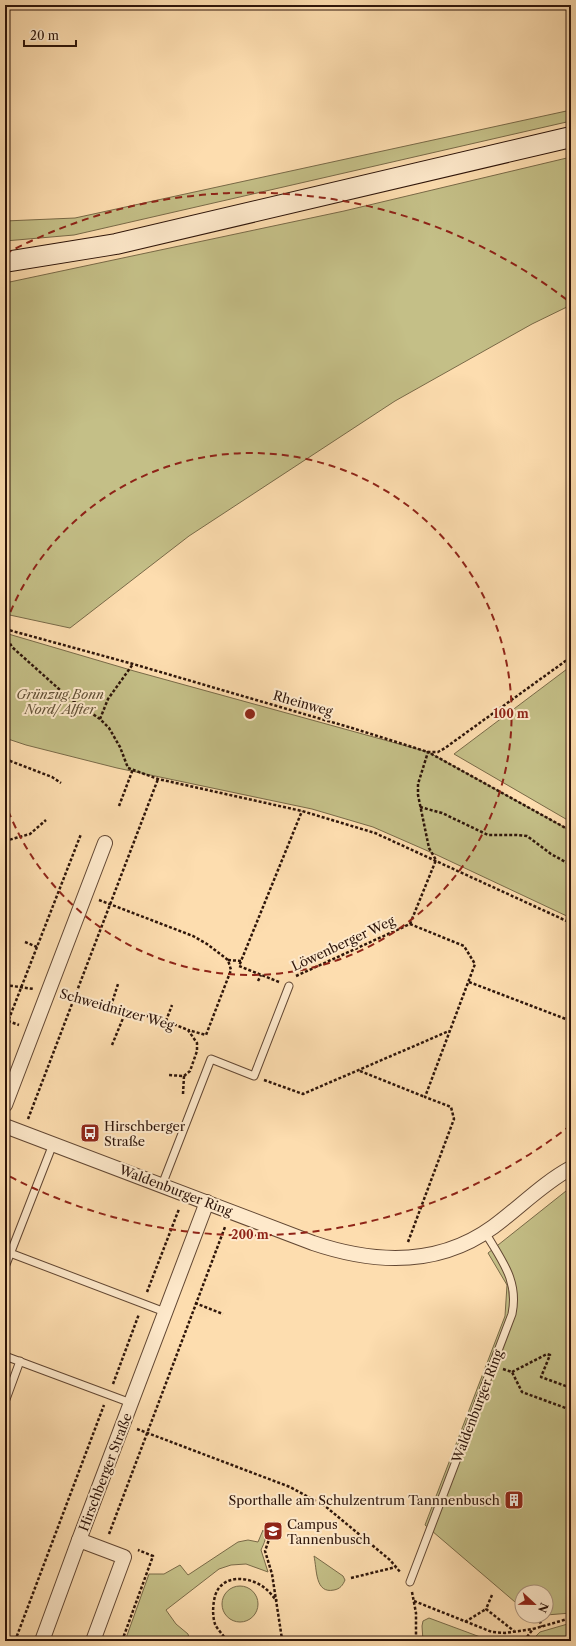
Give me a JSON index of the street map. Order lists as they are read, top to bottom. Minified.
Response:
{"streets":{"street":["Schweidnitzer Weg","Waldenburger Ring","Hirschberger Straße"],"lane":["Löwenberger Weg"],"path":["Rheinweg"]},"crossings":[["Waldenburger Ring","Hirschberger Straße"]],"parks":["Grünzug Bonn Nord/ Alfter"],"places":{"bus stop":["Hirschberger Straße"],"building":["Sporthalle am Schulzentrum Tannnenbusch"],"school or university":["Campus Tannenbusch"]},"scale_bar":"20 m","north":"right","rings":["100 m","200 m"]}
